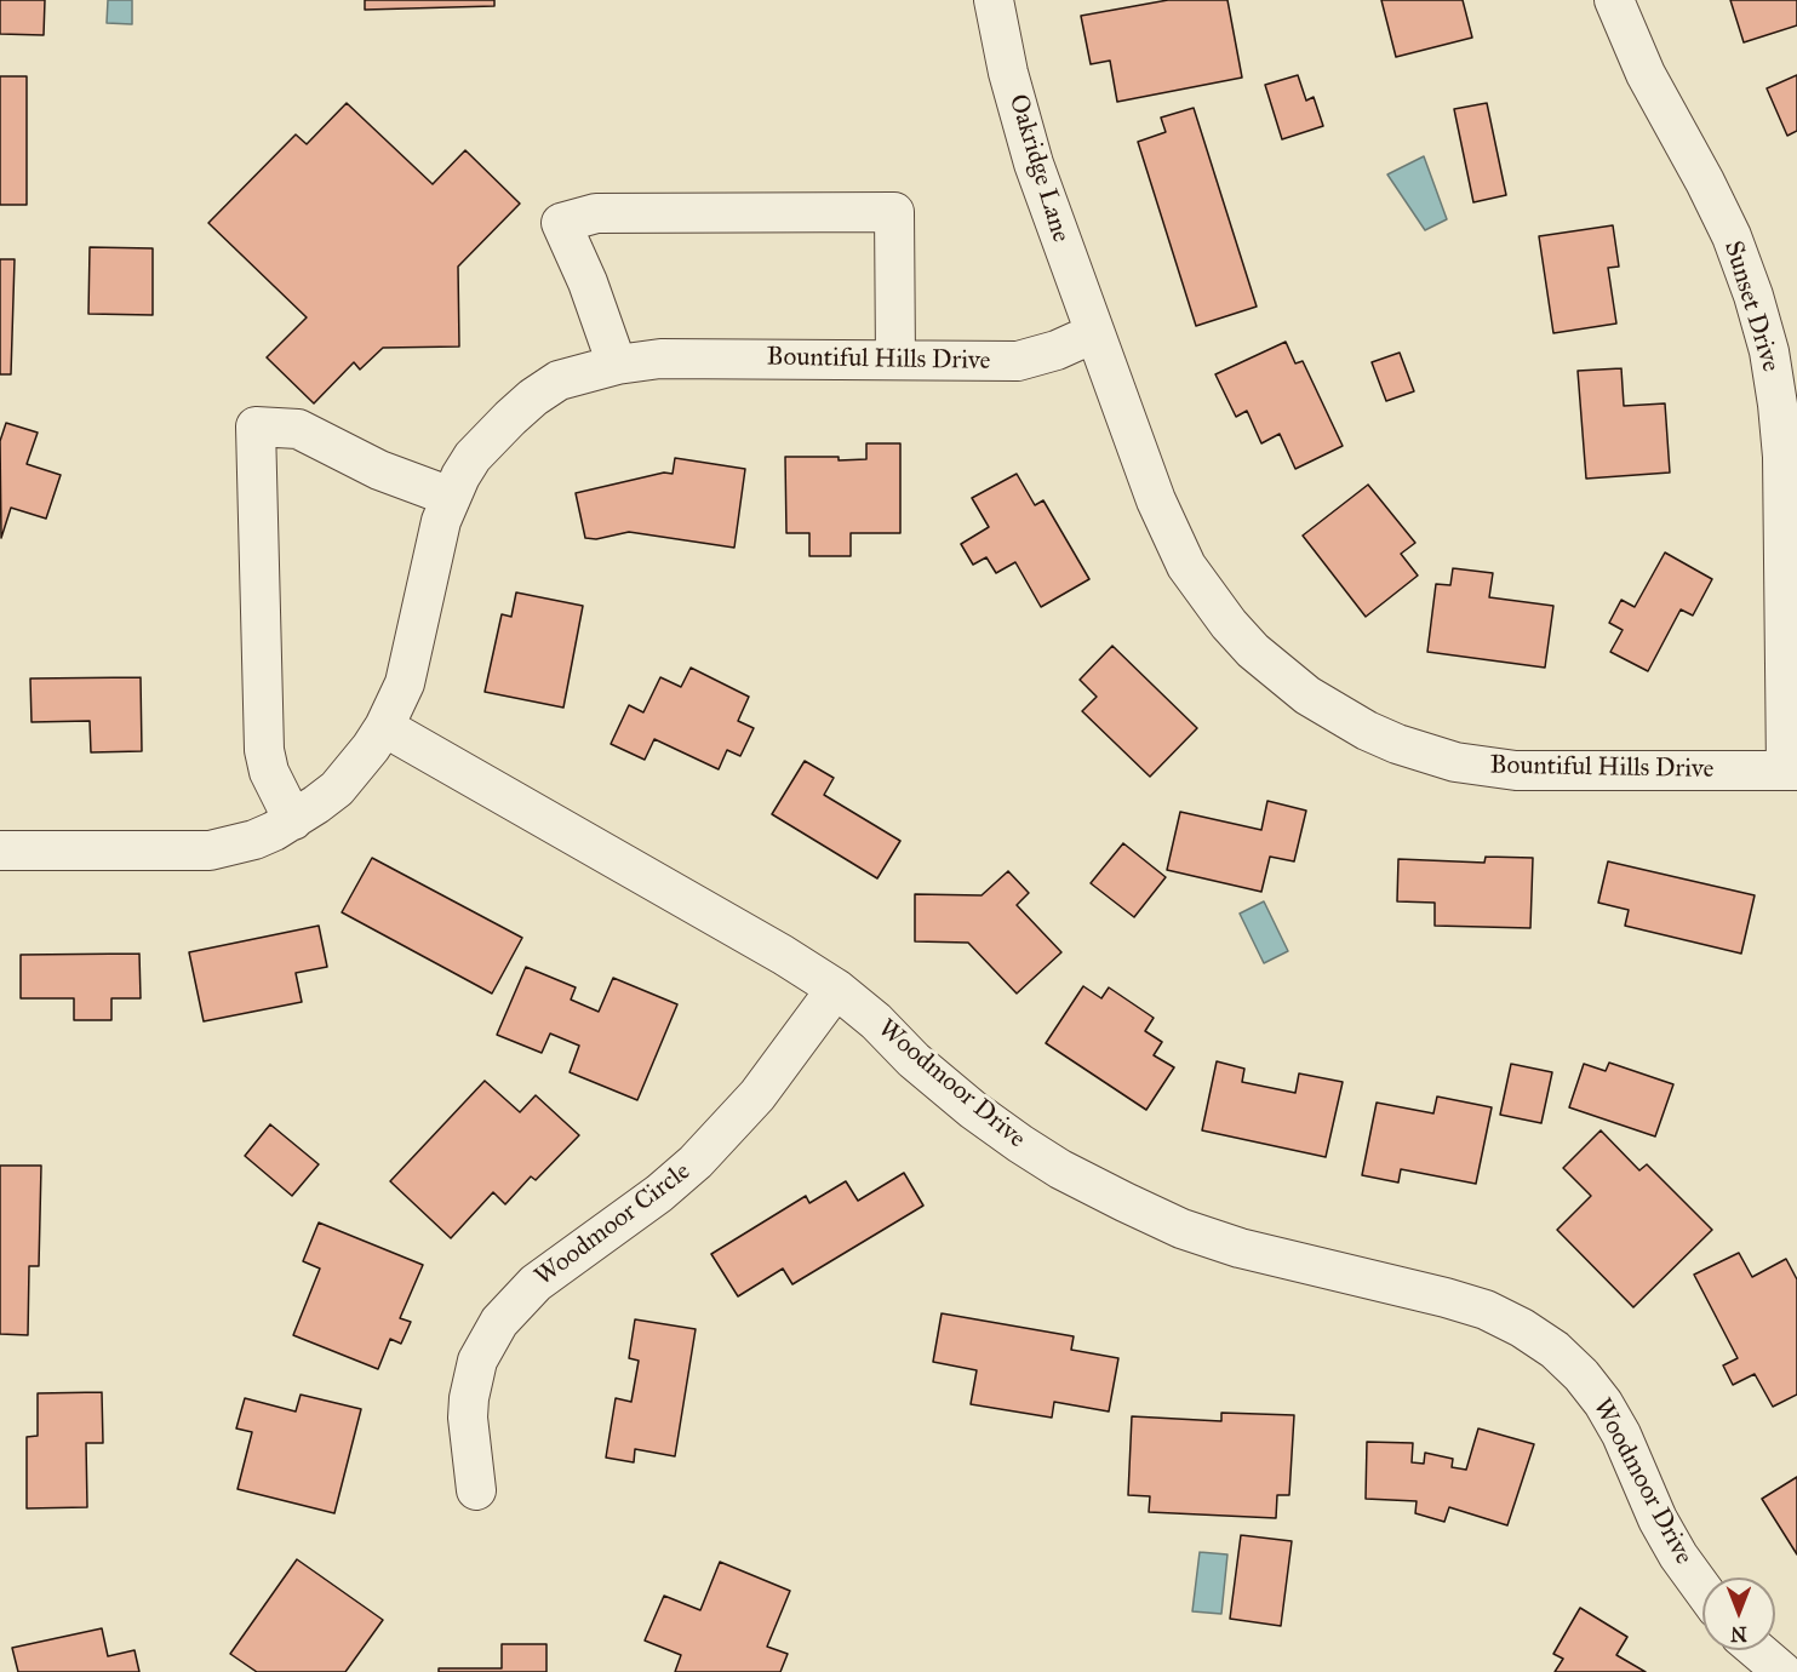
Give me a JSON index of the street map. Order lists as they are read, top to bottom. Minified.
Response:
{"streets":{"street":["Oakridge Lane","Sunset Drive","Bountiful Hills Drive","Woodmoor Drive","Woodmoor Circle"]},"crossings":[["Oakridge Lane","Bountiful Hills Drive"],["Sunset Drive","Bountiful Hills Drive"],["Bountiful Hills Drive","Woodmoor Drive"],["Woodmoor Drive","Woodmoor Circle"]],"north":"bottom"}
